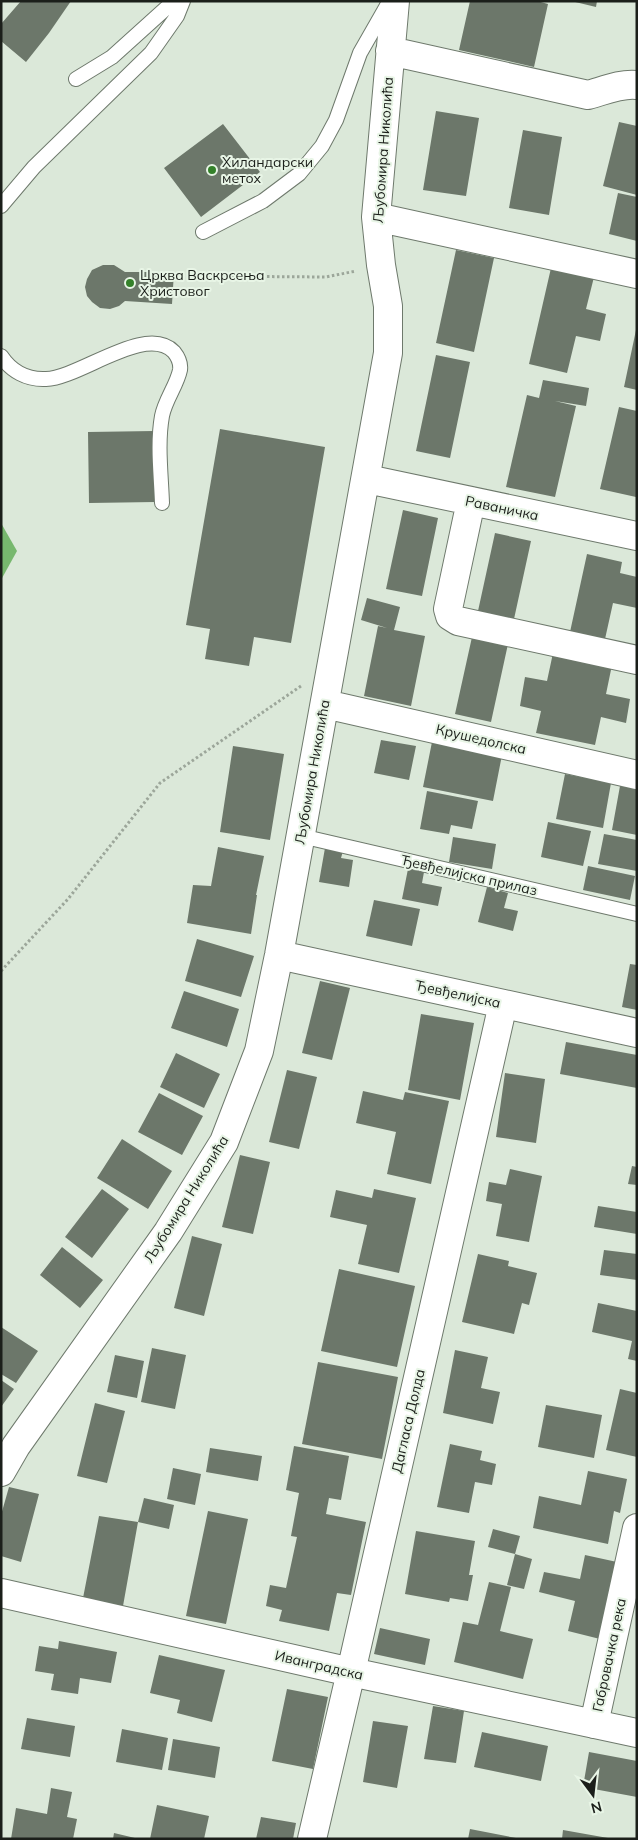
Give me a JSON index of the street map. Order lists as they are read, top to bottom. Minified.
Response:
{"streets":{"street":["Љубомира Николића","Раваничка","Крушедолска","Ђевђелијска","Дагласа Долда","Габровачка река","Иванградска"],"lane":["Ђевђелијска прилаз"]},"crossings":[["Љубомира Николића","Раваничка"],["Љубомира Николића","Крушедолска"],["Љубомира Николића","Ђевђелијска прилаз"],["Љубомира Николића","Ђевђелијска"],["Ђевђелијска","Дагласа Долда"],["Дагласа Долда","Иванградска"],["Габровачка река","Иванградска"]],"places":["Хиландарски метох","Црква Васкрсења Христовог"],"north":"bottom"}
